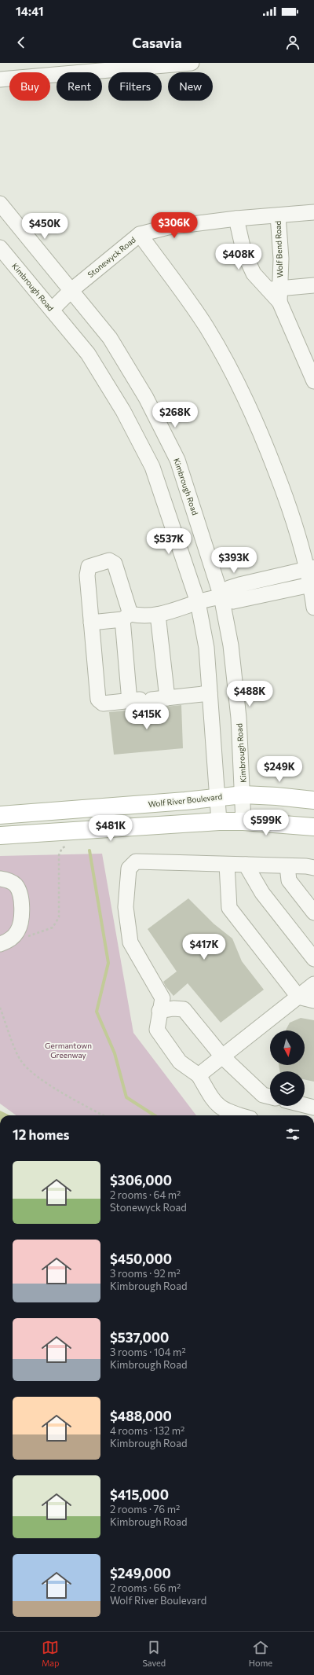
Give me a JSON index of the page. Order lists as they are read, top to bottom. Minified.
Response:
{"streets":{"main road":["Wolf River Boulevard"],"street":["Wolf Bend Road","Stonewyck Road","Kimbrough Road"]},"crossings":[["Wolf Bend Road","Stonewyck Road"],["Stonewyck Road","Kimbrough Road"],["Kimbrough Road","Wolf River Boulevard"]],"parks":["Germantown Greenway"],"north":"bottom","page":{"status":"14:41","header":"Casavia","chip":["Buy","Rent","Filters","New"],"price":["$306K","$450K","$408K","$268K","$537K","$393K","$488K","$415K","$249K","$599K","$481K","$417K"],"heading":"12 homes","list":[{"name":"$306,000","note":"2 rooms · 64 m² · Stonewyck Road"},{"name":"$450,000","note":"3 rooms · 92 m² · Kimbrough Road"},{"name":"$537,000","note":"3 rooms · 104 m² · Kimbrough Road"},{"name":"$488,000","note":"4 rooms · 132 m² · Kimbrough Road"},{"name":"$415,000","note":"2 rooms · 76 m² · Kimbrough Road"},{"name":"$249,000","note":"2 rooms · 66 m² · Wolf River Boulevard"}],"tabs":["Map","Saved","Home"]}}
